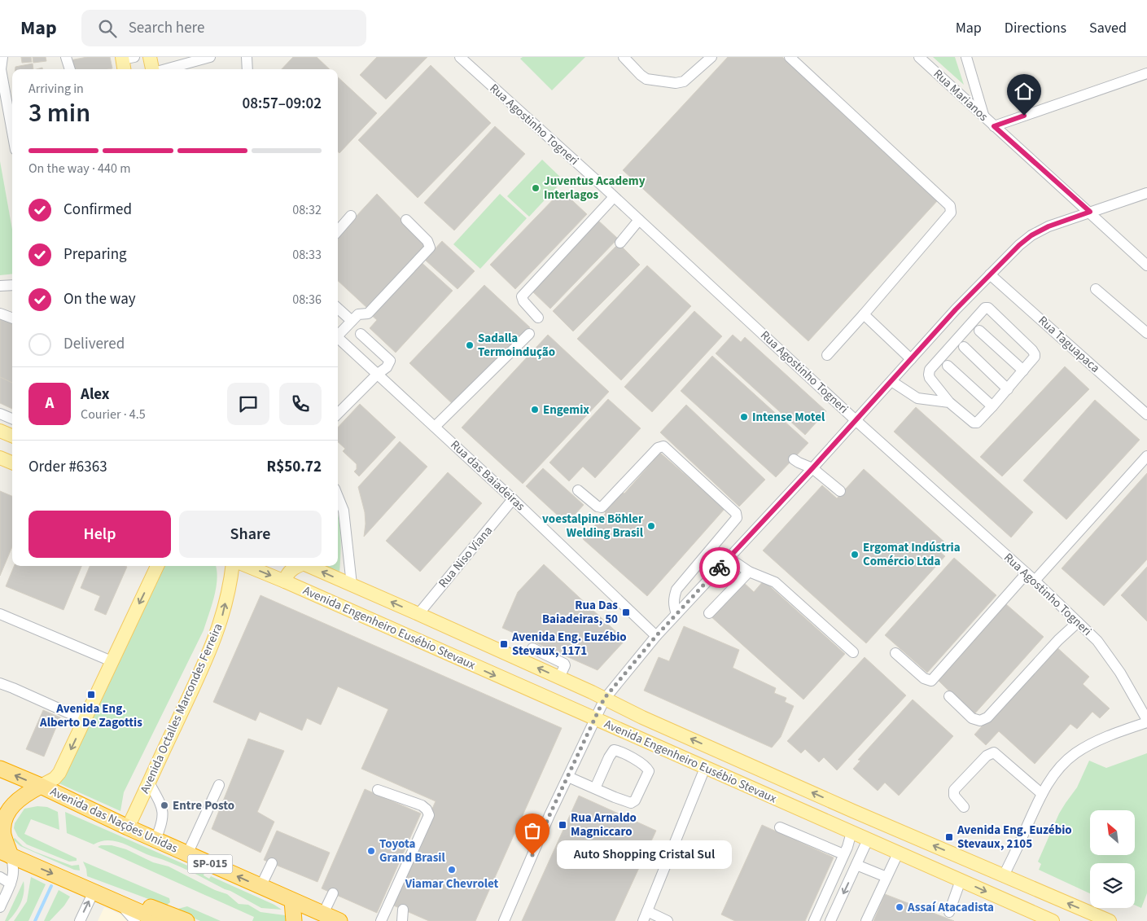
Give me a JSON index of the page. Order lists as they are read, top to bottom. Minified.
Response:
{"streets":{"highway":["Avenida das Nações Unidas","SP-015"],"main road":["Avenida Engenheiro Eusébio Stevaux","Avenida Octalles Marcondes Ferreira"],"street":["Rua Marianos","Rua Agostinho Togneri","Rua Taguapaca","Rua das Baiadeiras","Rua Niso Viana"]},"crossings":[["Rua das Baiadeiras","Rua Niso Viana"],["Rua Niso Viana","Avenida Engenheiro Eusébio Stevaux"],["Avenida Octalles Marcondes Ferreira","Avenida das Nações Unidas"]],"places":{"other":["Juventus Academy Interlagos","Sadalla Termoindução","Engemix","Intense Motel","voestalpine Böhler Welding Brasil","Ergomat Indústria Comércio Ltda","Entre Posto","Toyota Grand Brasil","Auto Shopping Cristal Sul","Viamar Chevrolet","Assaí Atacadista"],"transit":["Rua Das Baiadeiras, 50","Avenida Eng. Euzébio Stevaux, 1171","Avenida Eng. Alberto De Zagottis","Rua Arnaldo Magniccaro","Avenida Eng. Euzébio Stevaux, 2105"]},"north":"top left","page":{"header":"Map","search":"Search here","nav":["Map","Directions","Saved"],"heading":["3 min","Arriving in","08:57–09:02"],"panel":["Alex","Courier · 4.5","Order #6363","R$50.72"],"bar":"On the way · 440 m","list":[["Confirmed","08:32"],["Preparing","08:33"],["On the way","08:36"],"Delivered"],"round":"A","buttons":["Help","Share"],"bubble":"Auto Shopping Cristal Sul"}}
